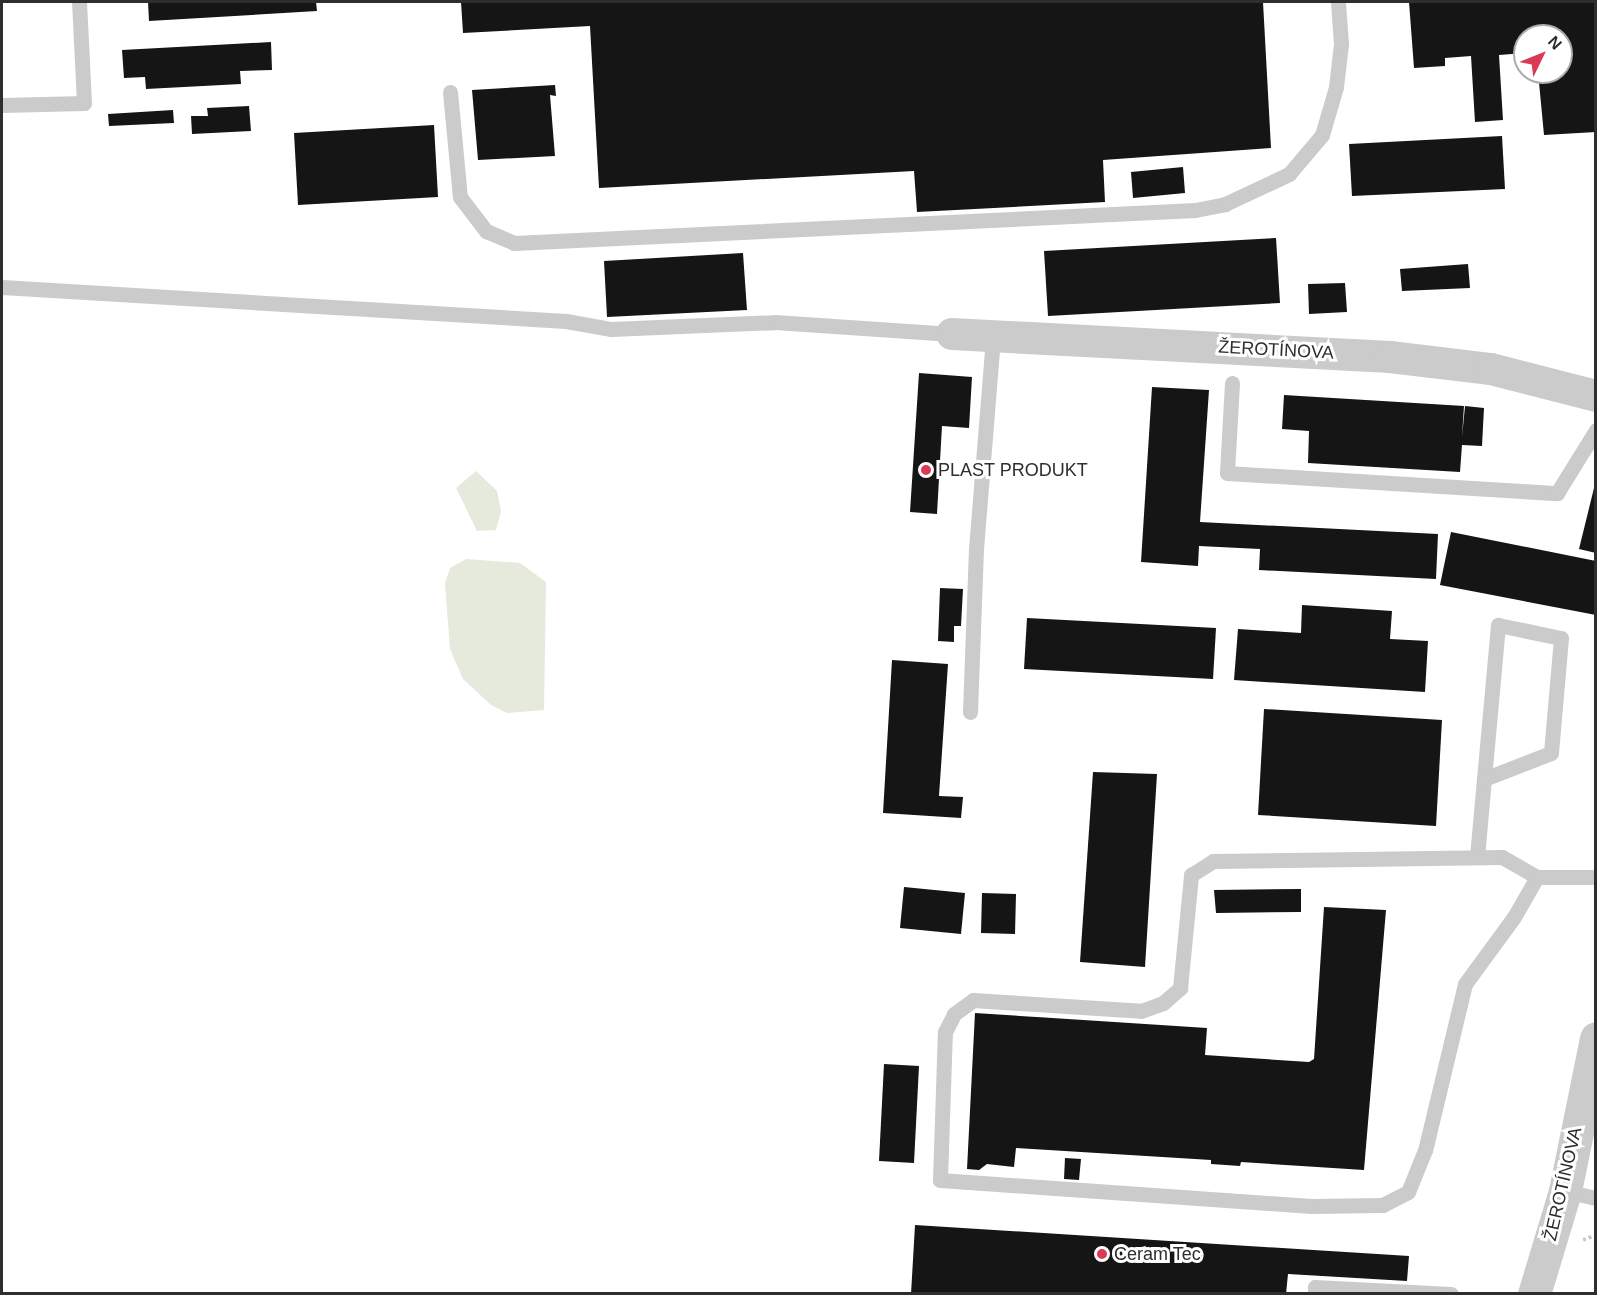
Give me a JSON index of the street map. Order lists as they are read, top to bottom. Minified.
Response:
{"streets":{"street":["ŽEROTÍNOVA"]},"places":["PLAST PRODUKT","Ceram Tec"],"north":"top right"}
